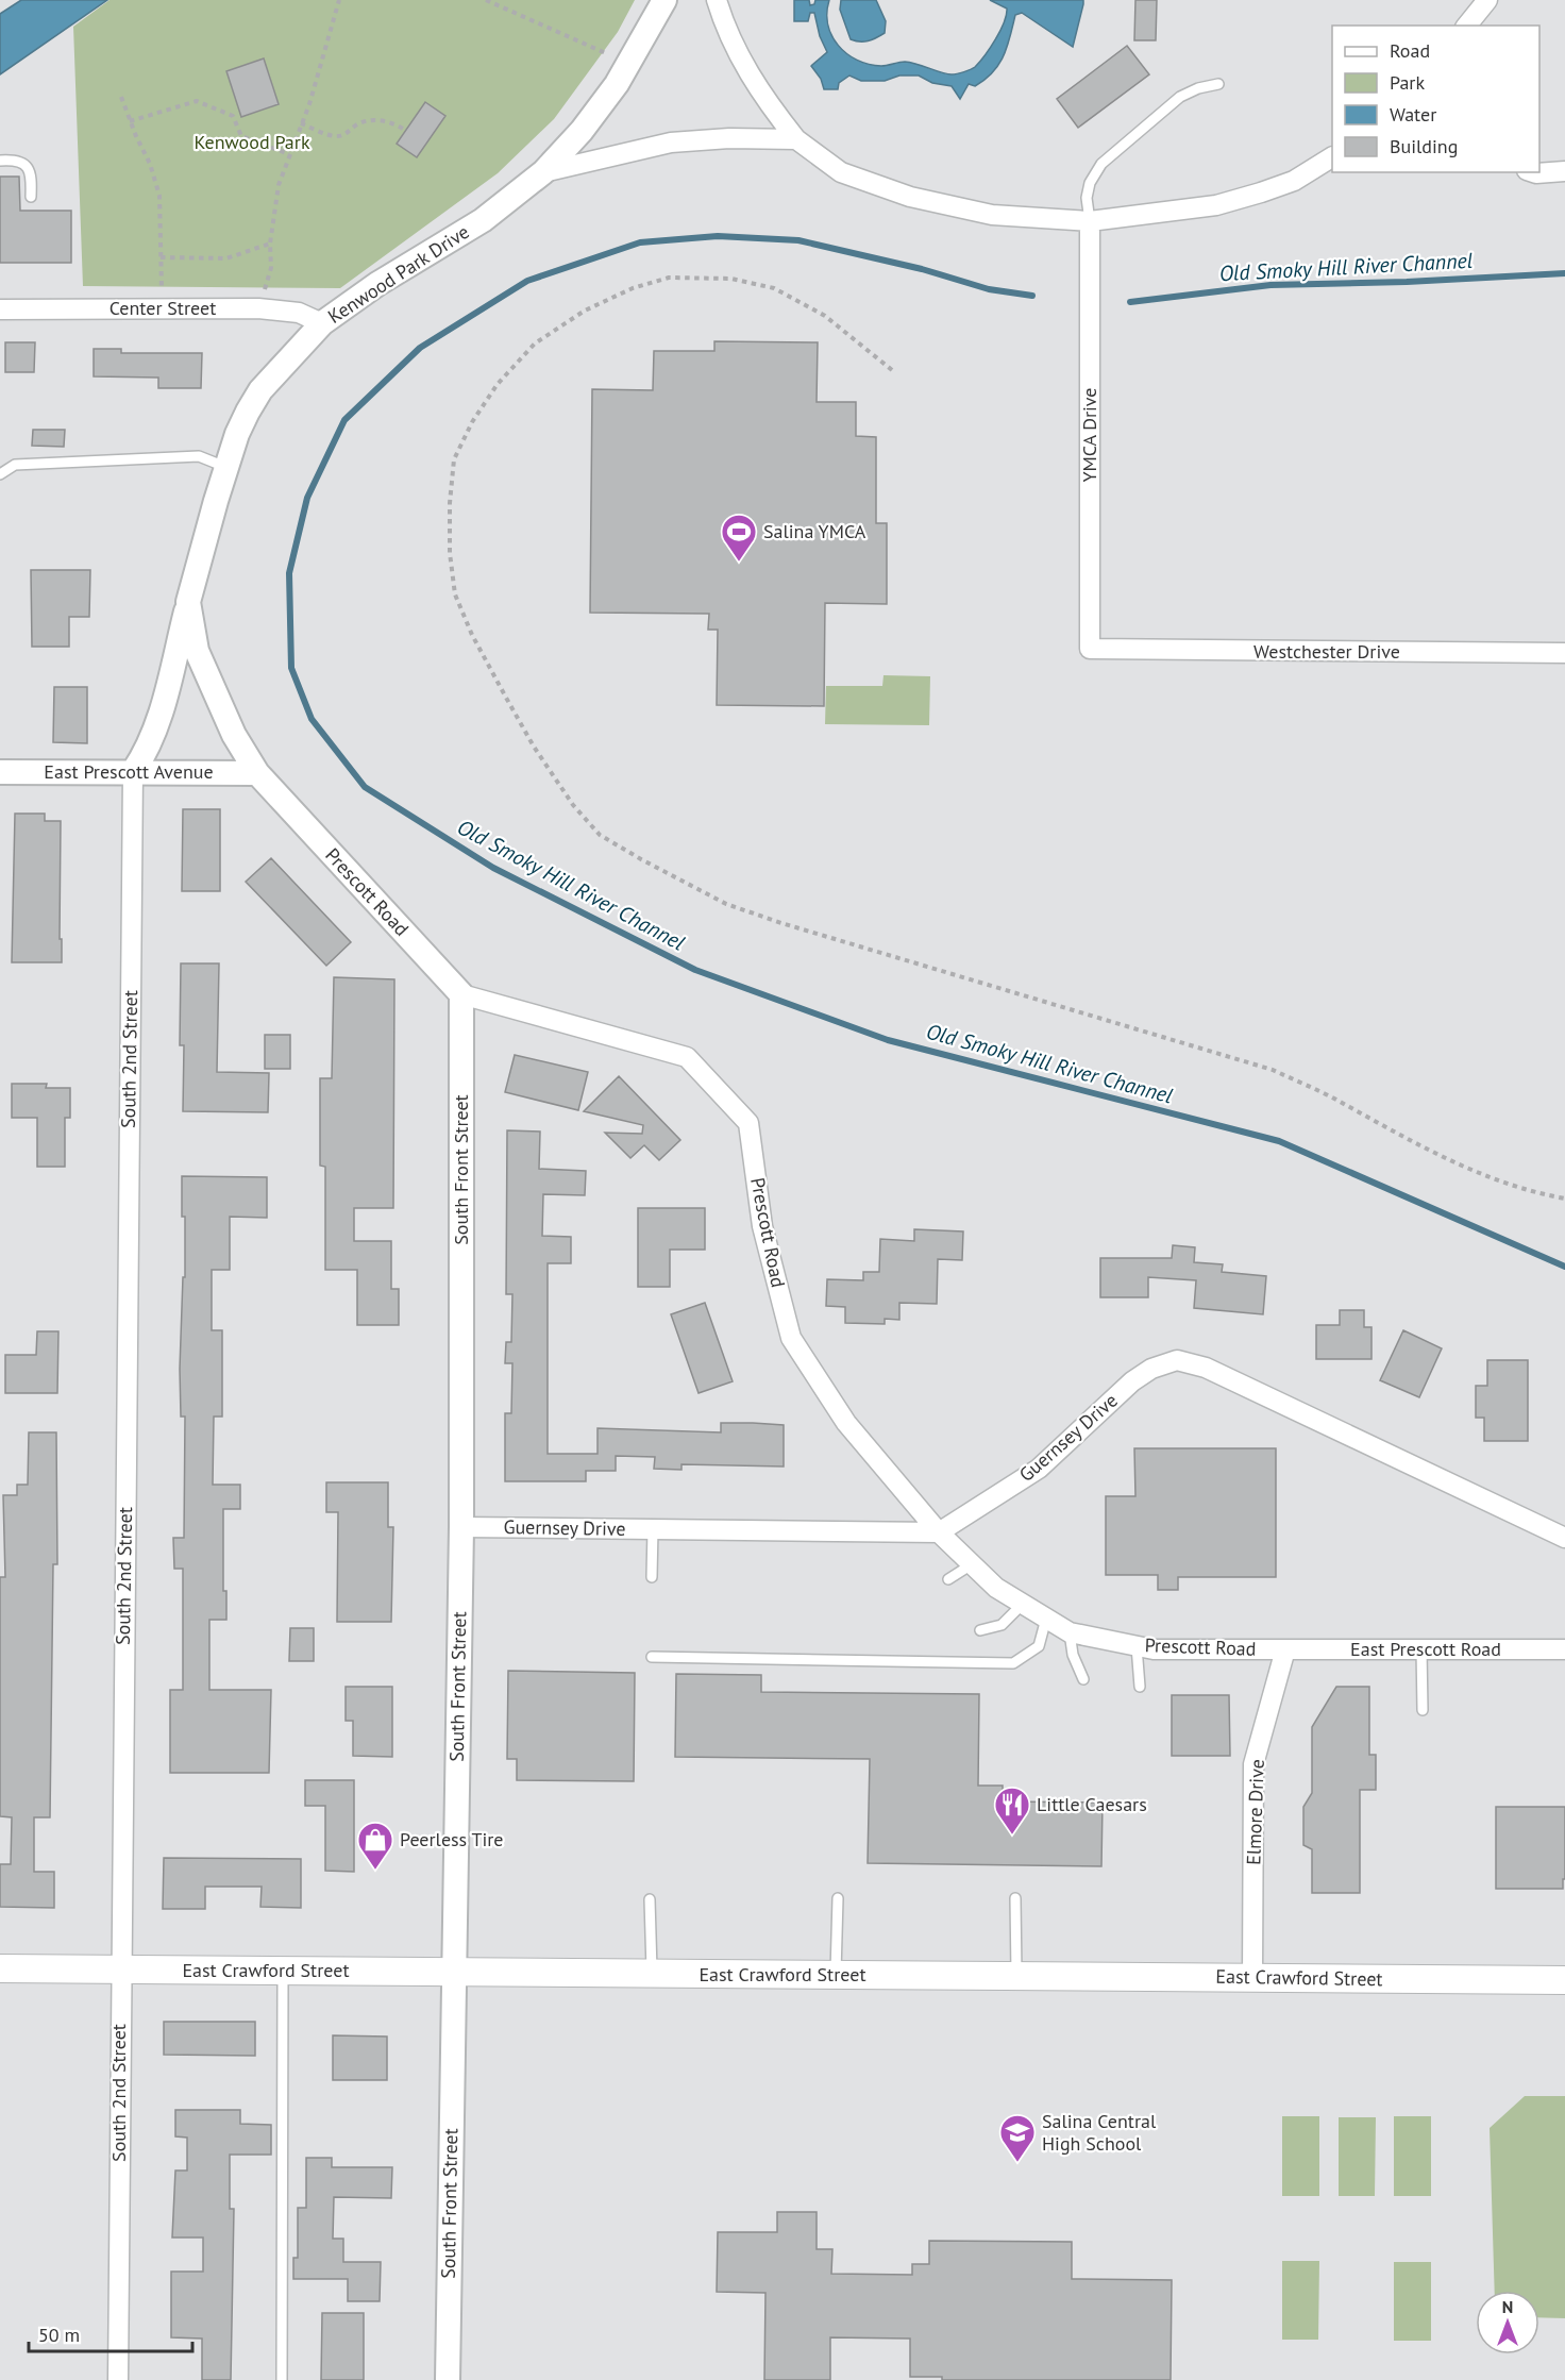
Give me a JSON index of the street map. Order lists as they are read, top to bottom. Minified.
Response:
{"streets":{"main road":["East Crawford Street"],"street":["Kenwood Park Drive","Center Street","YMCA Drive","Westchester Drive","East Prescott Avenue","Prescott Road","South 2nd Street","South Front Street","Guernsey Drive","East Prescott Road","Elmore Drive"]},"crossings":[["Kenwood Park Drive","Center Street"],["Kenwood Park Drive","East Prescott Avenue"],["Kenwood Park Drive","Prescott Road"],["Kenwood Park Drive","South 2nd Street"],["YMCA Drive","Westchester Drive"],["East Prescott Avenue","Prescott Road"],["East Prescott Avenue","South 2nd Street"],["Prescott Road","South Front Street"],["Prescott Road","Guernsey Drive"],["Prescott Road","East Prescott Road"],["Prescott Road","Elmore Drive"],["South 2nd Street","East Crawford Street"],["South Front Street","Guernsey Drive"],["South Front Street","East Crawford Street"],["East Prescott Road","Elmore Drive"],["Elmore Drive","East Crawford Street"]],"water":["Old Smoky Hill River Channel"],"parks":["Kenwood Park"],"places":{"sports":["Salina YMCA"],"restaurant":["Little Caesars"],"shop":["Peerless Tire"],"school or university":["Salina Central High School"]},"legend":["Road","Park","Water","Building"],"scale_bar":"50 m","north":"top"}
